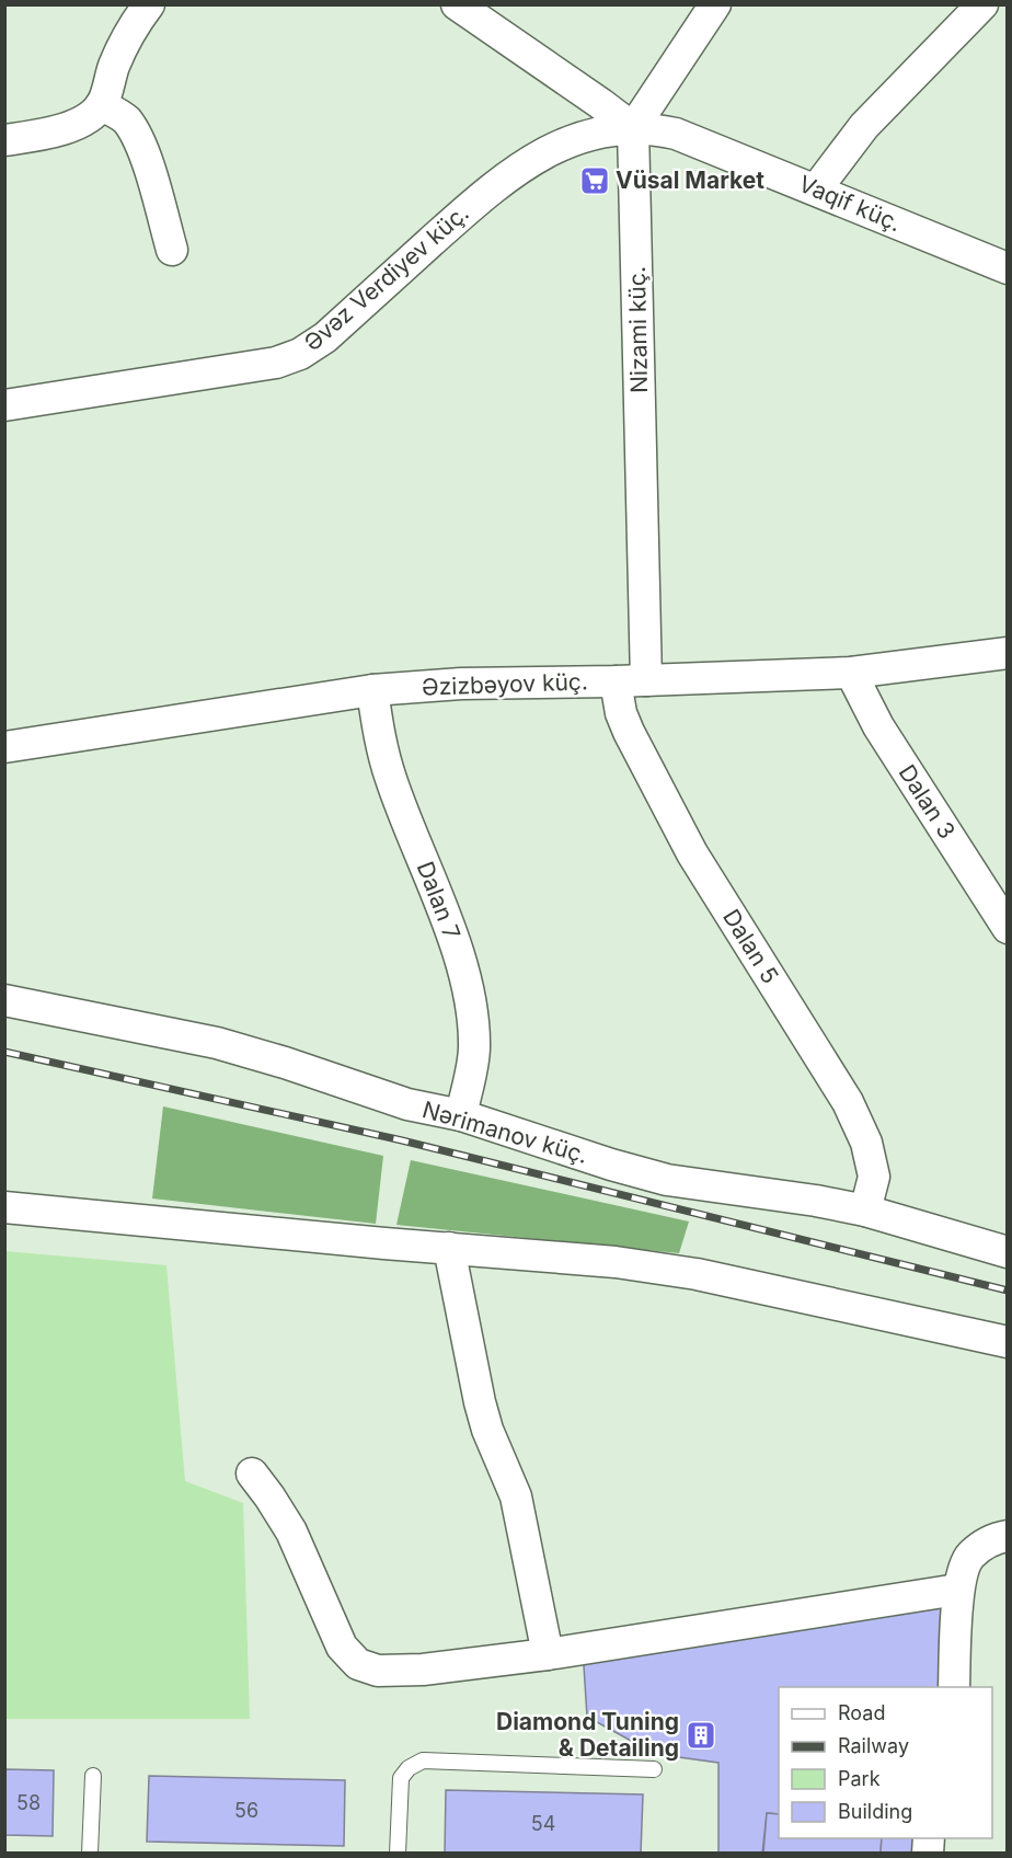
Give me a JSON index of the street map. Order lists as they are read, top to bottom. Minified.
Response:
{"streets":{"street":["Vaqif küç.","Əvəz Verdiyev küç.","Nizami küç.","Əzizbəyov küç.","Dalan 3","Dalan 7","Dalan 5","Nərimanov küç."]},"crossings":[["Vaqif küç.","Əvəz Verdiyev küç."],["Vaqif küç.","Nizami küç."],["Əvəz Verdiyev küç.","Nizami küç."],["Nizami küç.","Əzizbəyov küç."],["Əzizbəyov küç.","Dalan 3"],["Əzizbəyov küç.","Dalan 7"],["Əzizbəyov küç.","Dalan 5"],["Dalan 7","Nərimanov küç."],["Dalan 5","Nərimanov küç."]],"places":{"supermarket":["Vüsal Market"],"building":["Diamond Tuning & Detailing"]},"house_numbers":["58","56","54"],"legend":["Road","Railway","Park","Building"]}
